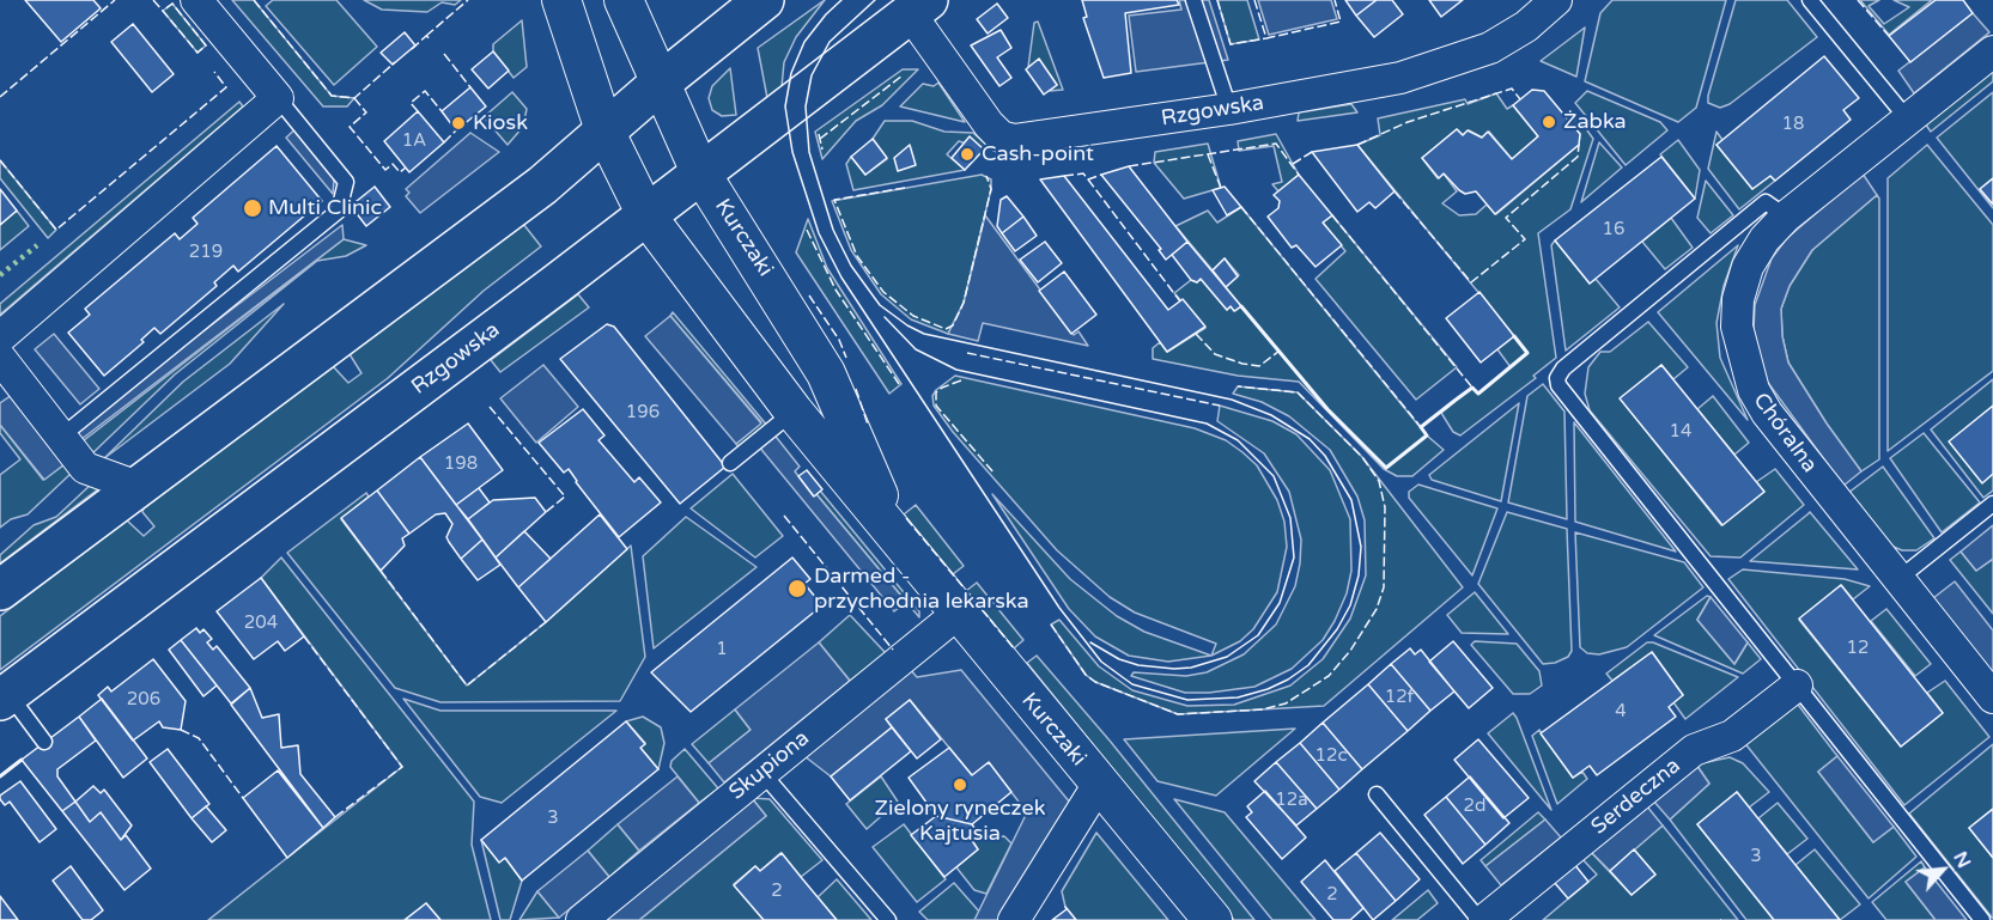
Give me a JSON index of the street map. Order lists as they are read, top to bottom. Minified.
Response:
{"streets":{"main road":["Rzgowska"],"street":["Kurczaki","Chóralna","Skupiona","Serdeczna"]},"crossings":[["Rzgowska","Kurczaki"],["Kurczaki","Skupiona"]],"places":["Żabka","Kiosk","Cash-point","Multi Clinic","Darmed - przychodnia lekarska","Zielony ryneczek Kajtusia"],"house_numbers":["18","1A","16","219","196","14","198","204","12","1","12f","206","4","12c","12a","2d","3","3","2","2"],"north":"top right"}
